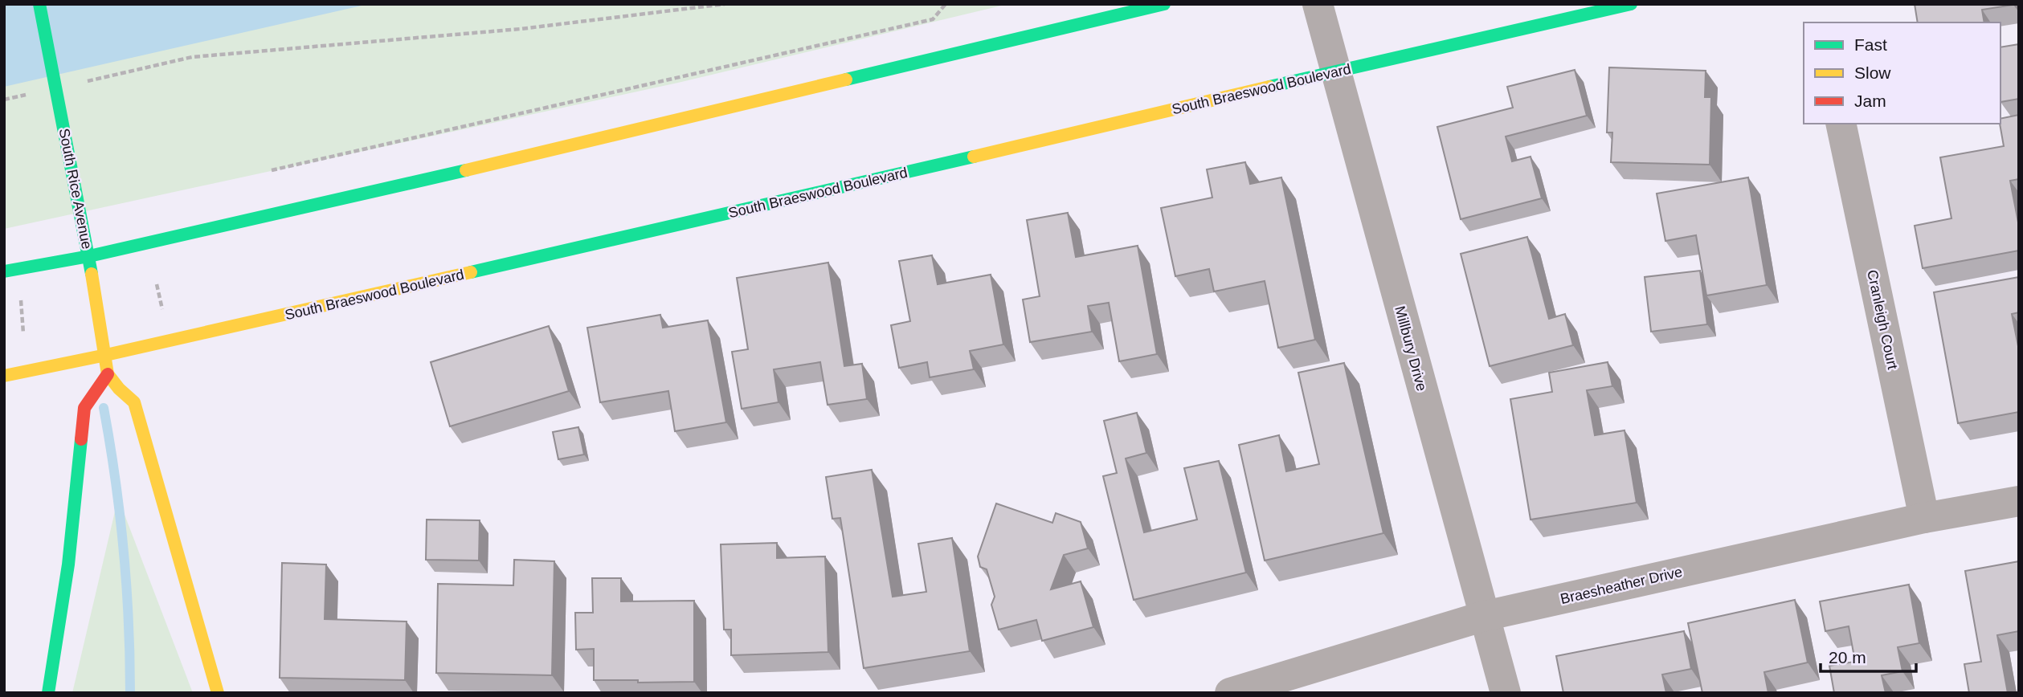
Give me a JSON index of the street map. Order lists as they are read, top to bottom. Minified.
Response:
{"streets":{"main road":["South Braeswood Boulevard","South Rice Avenue"],"street":["Cranleigh Court","Millbury Drive","Braesheather Drive"]},"crossings":[["South Braeswood Boulevard","South Rice Avenue"],["South Braeswood Boulevard","Millbury Drive"],["Cranleigh Court","Braesheather Drive"],["Millbury Drive","Braesheather Drive"]],"legend":["Fast","Slow","Jam"],"scale_bar":"20 m"}
